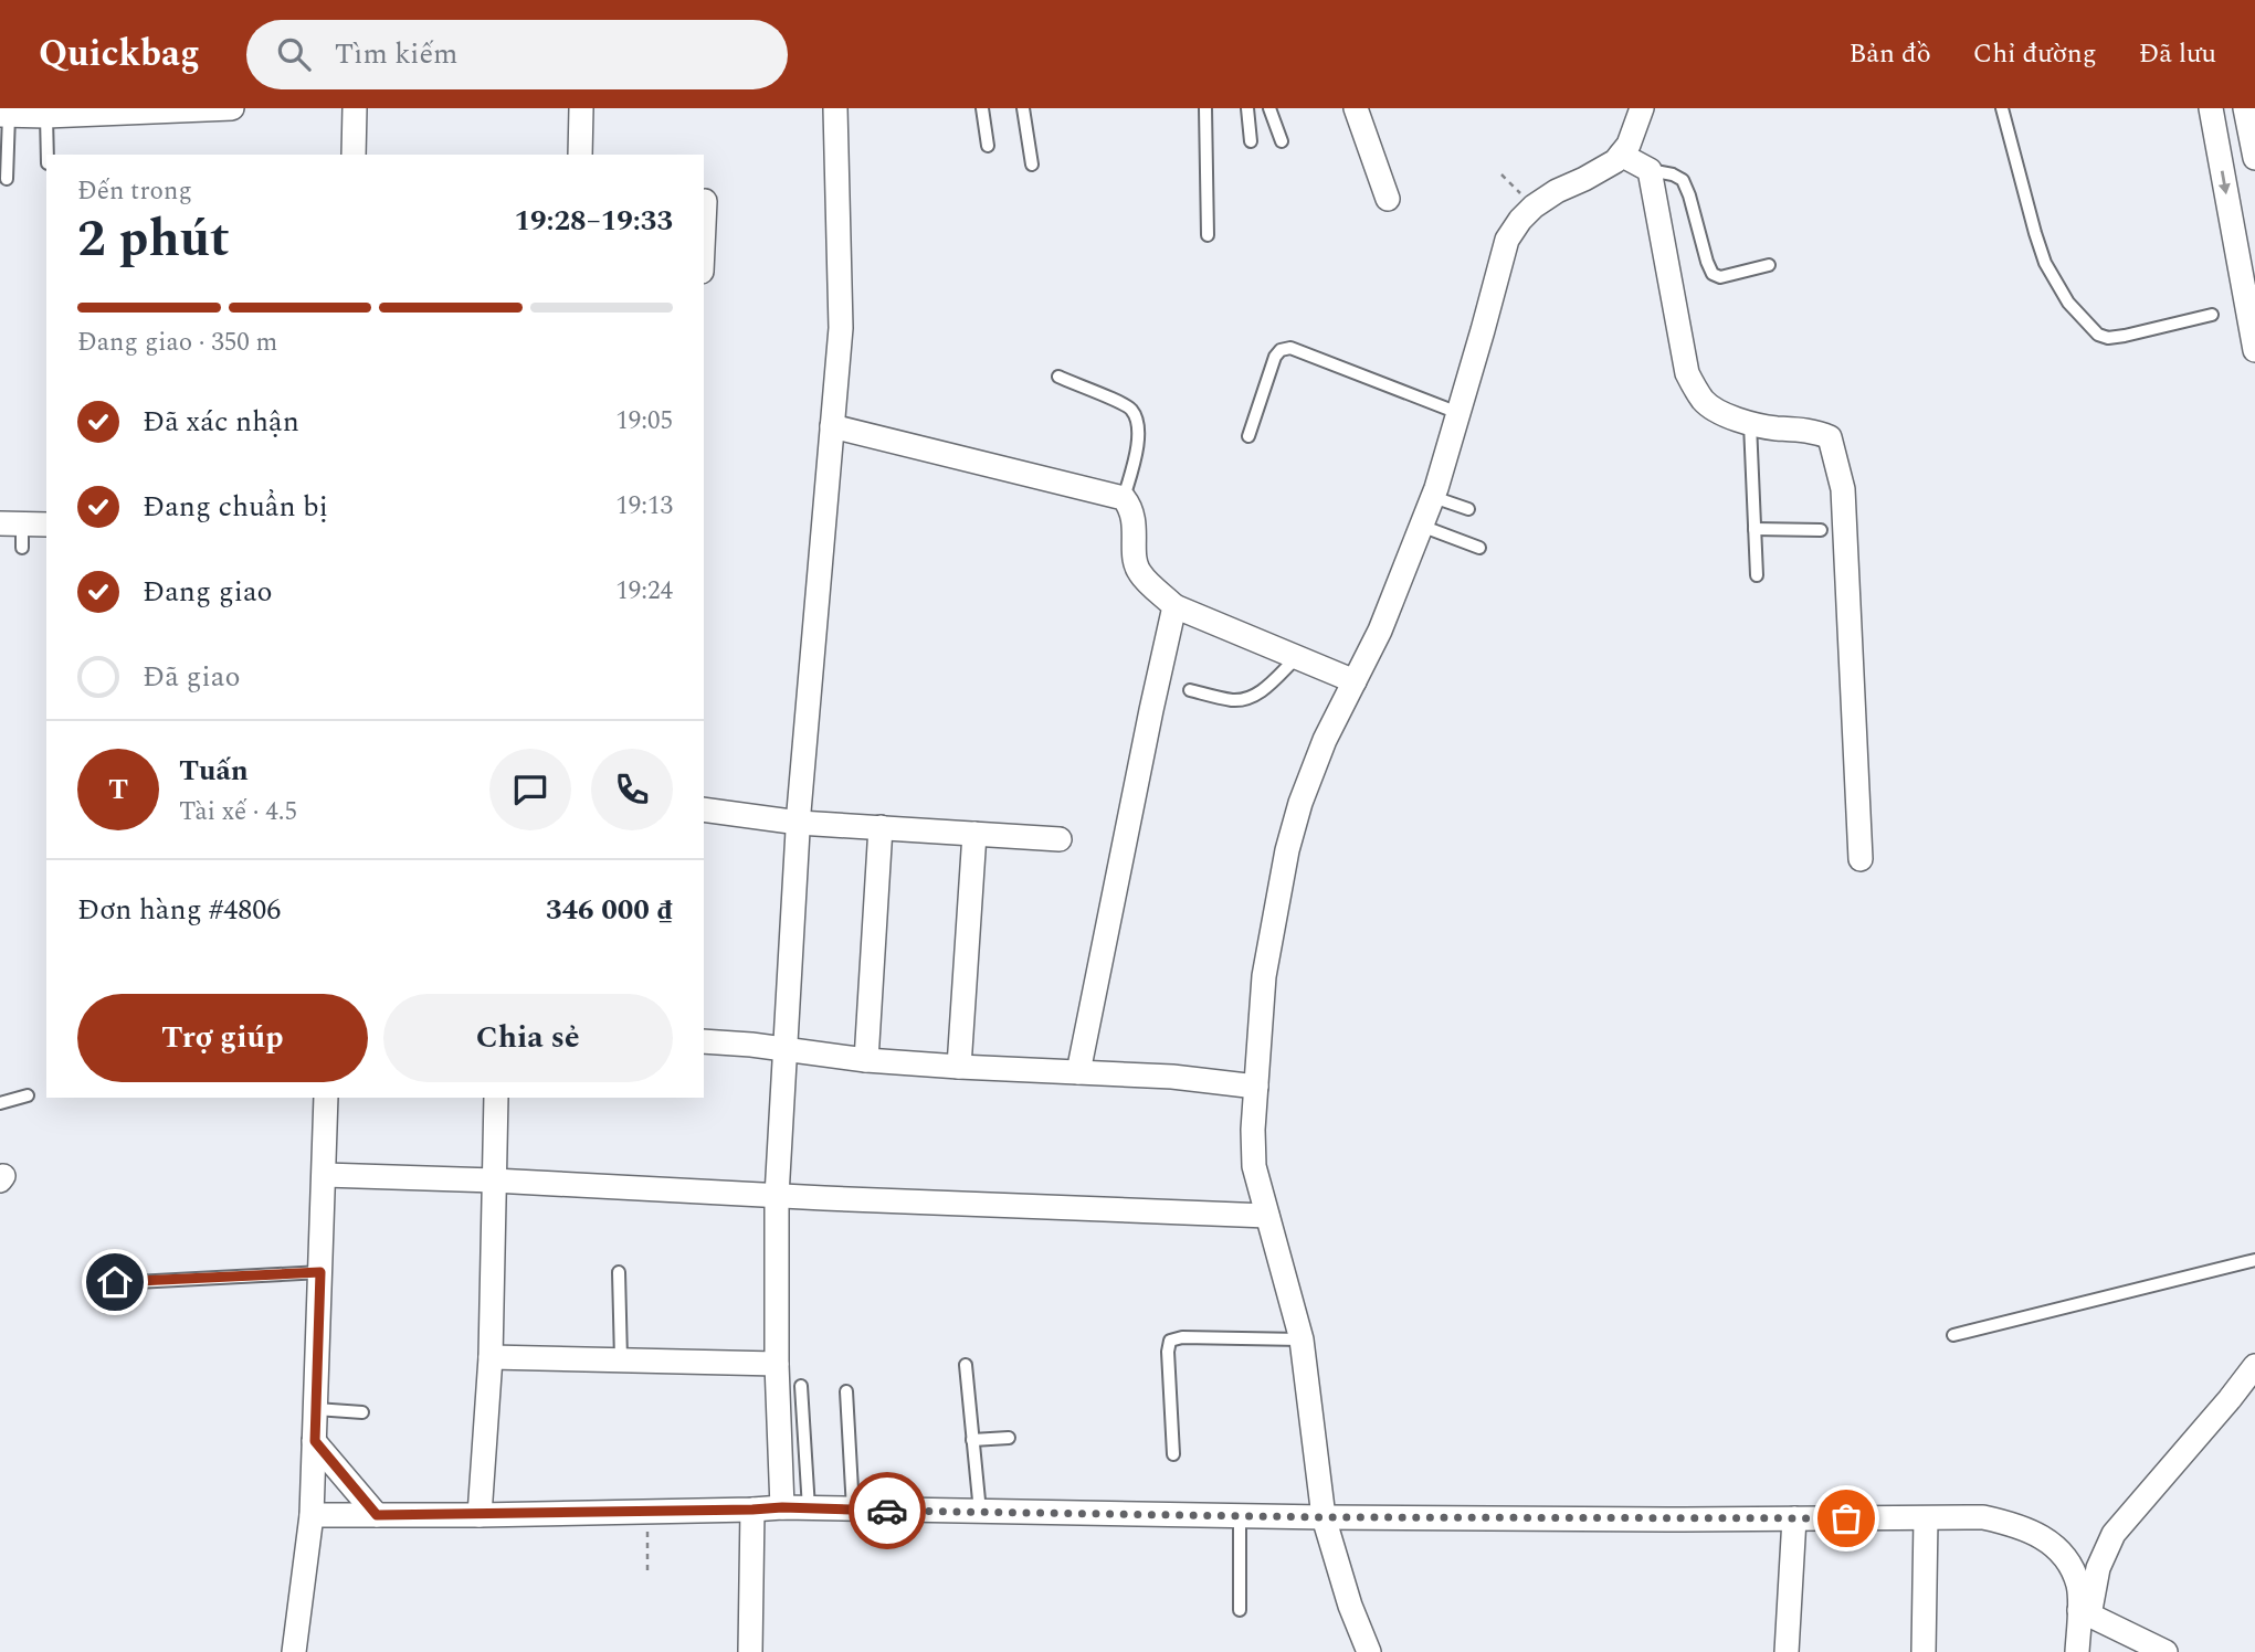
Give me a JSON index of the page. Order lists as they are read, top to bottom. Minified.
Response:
{"page":{"header":"Quickbag","search":"Tìm kiếm","nav":["Bản đồ","Chỉ đường","Đã lưu"],"heading":["2 phút","Đến trong","19:28–19:33"],"panel":["Tuấn","Tài xế · 4.5","Đơn hàng #4806","346 000 ₫"],"bar":"Đang giao · 350 m","list":[["Đã xác nhận","19:05"],["Đang chuẩn bị","19:13"],["Đang giao","19:24"],"Đã giao"],"round":"T","buttons":["Trợ giúp","Chia sẻ"]}}
